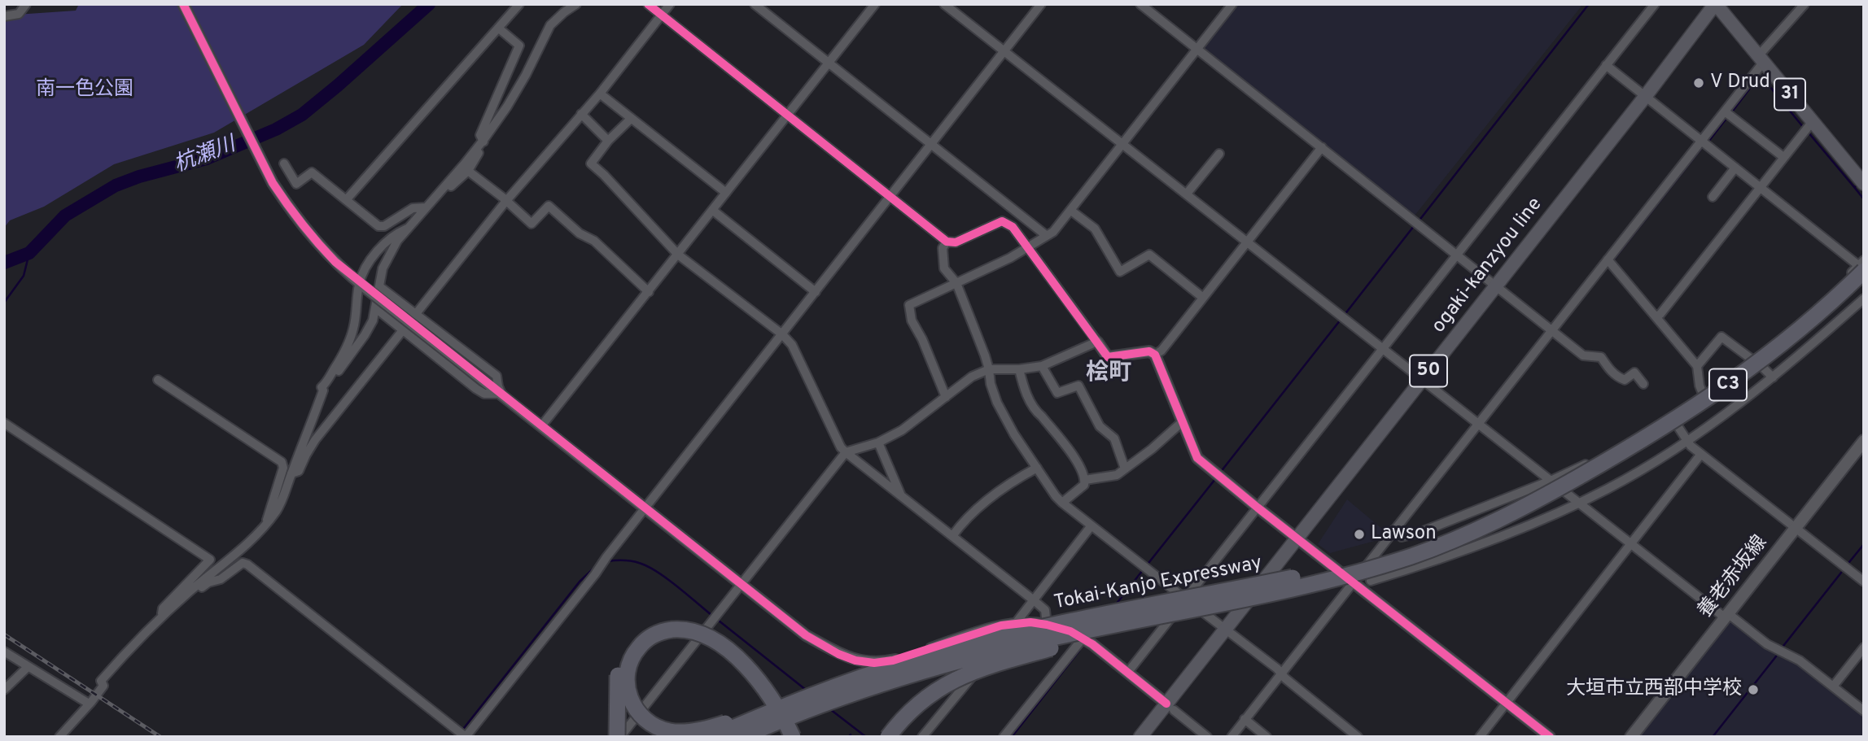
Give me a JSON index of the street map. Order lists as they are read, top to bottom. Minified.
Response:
{"streets":{"highway":["C3","Tokai-Kanjo Expressway"],"main road":["31","ogaki-kanzyou line","50","養老赤坂線"]},"crossings":[["31","ogaki-kanzyou line"]],"districts":["桧町"],"water":["杭瀬川"],"parks":["南一色公園"],"places":["V Drud","Lawson","大垣市立西部中学校"]}
